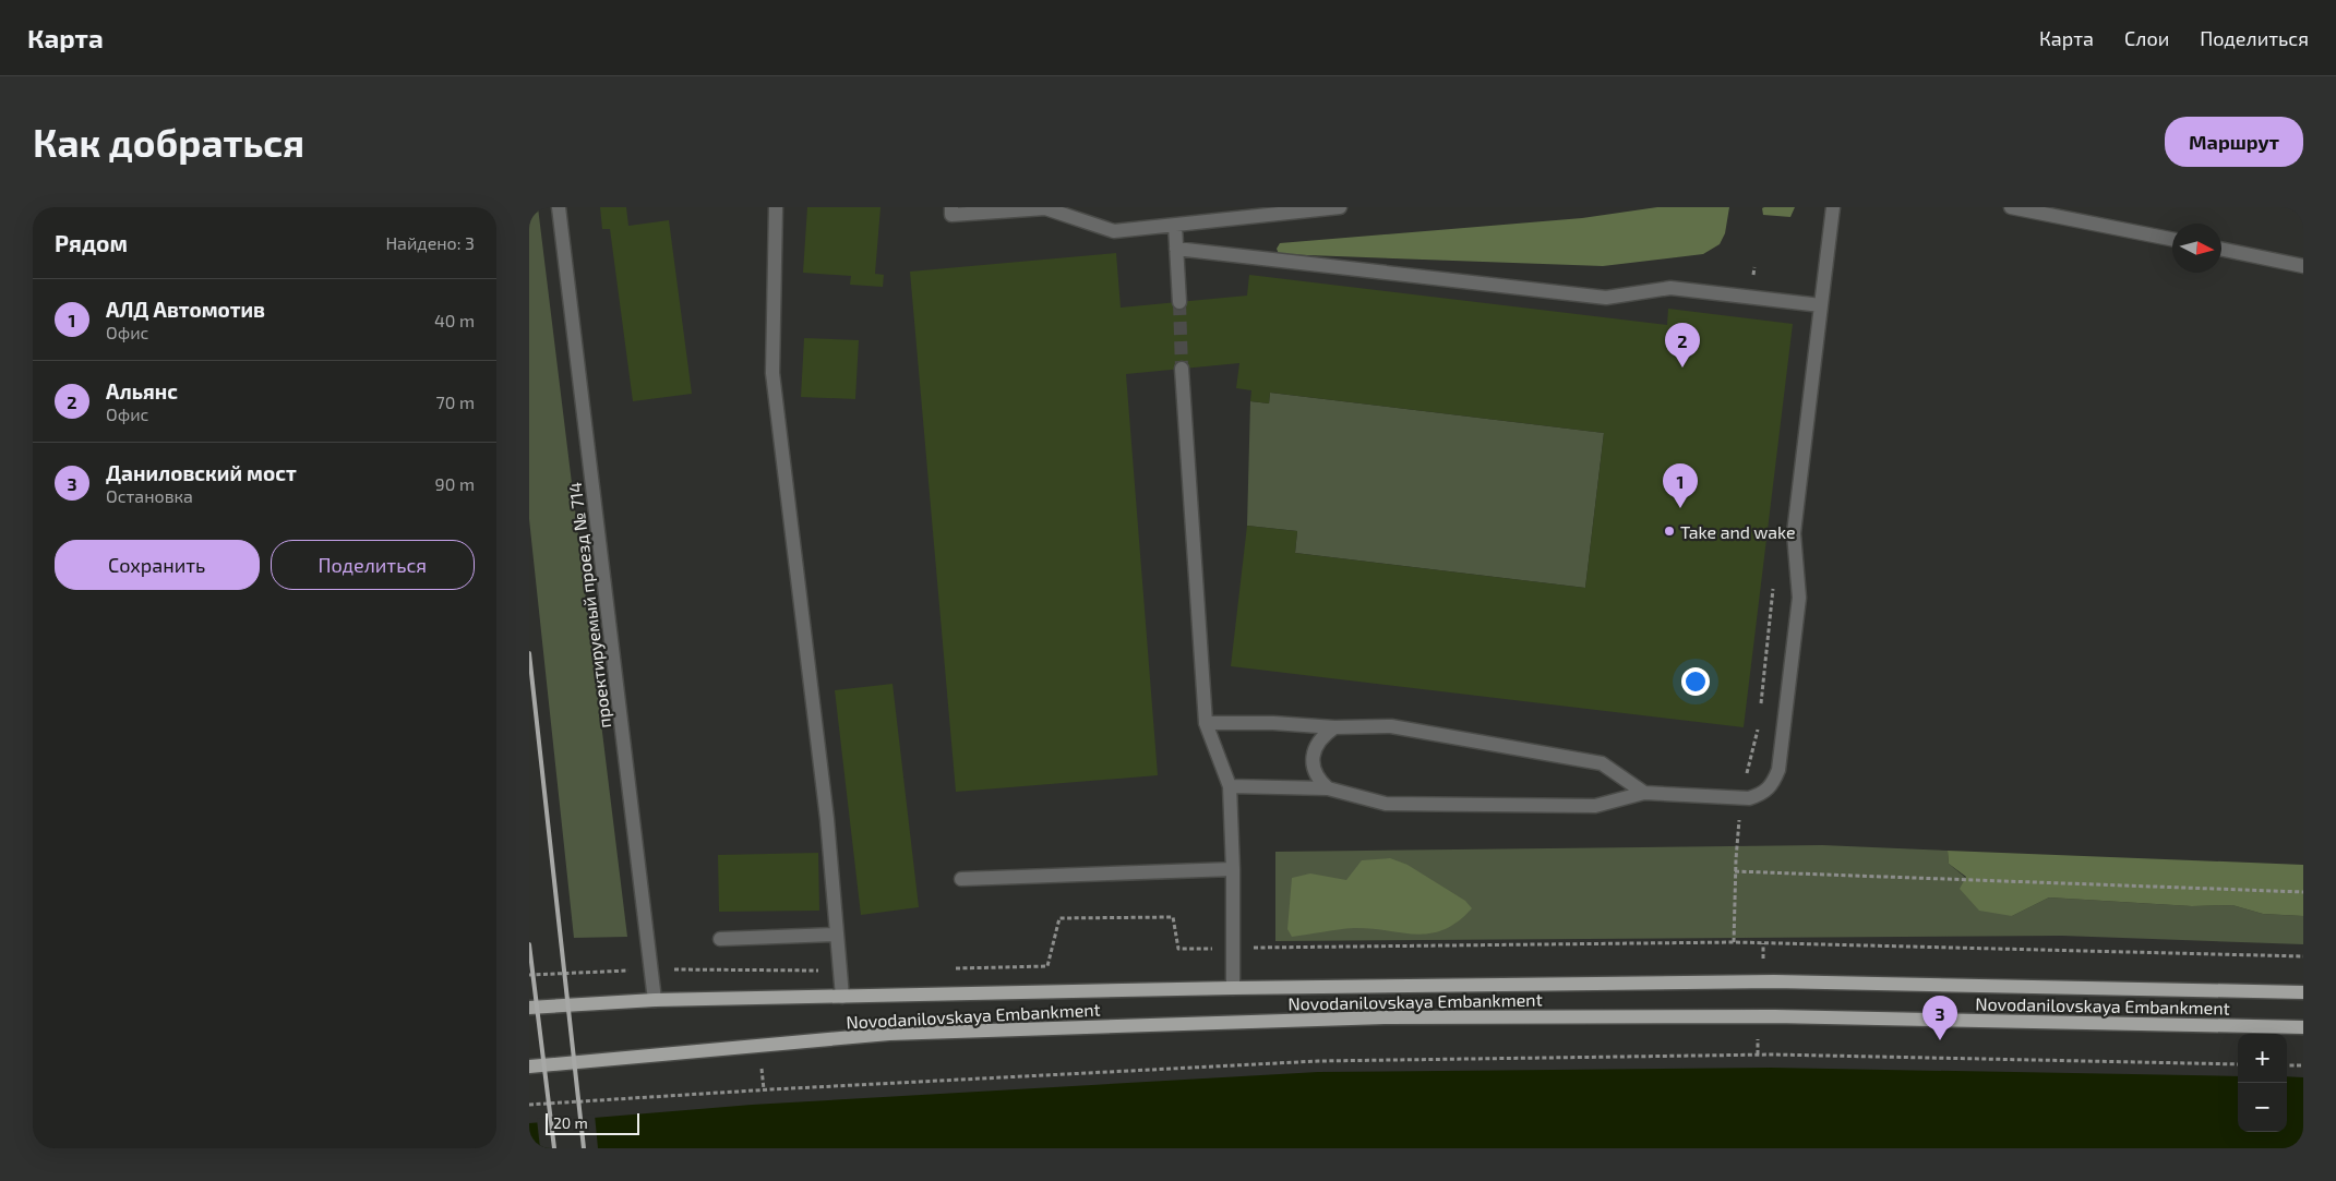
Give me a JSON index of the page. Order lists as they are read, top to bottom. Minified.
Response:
{"streets":{"main road":["Novodanilovskaya Embankment"],"street":["проектируемый проезд № 714"]},"crossings":[["проектируемый проезд № 714","Novodanilovskaya Embankment"]],"places":["Take and wake"],"scale_bar":"20 m","north":"right","page":{"header":"Карта","nav":["Карта","Слои","Поделиться"],"buttons":["Маршрут",["Сохранить","Поделиться"]],"title":"Как добраться","heading":["Рядом","Найдено: 3"],"list":[{"mark":"1","name":"АЛД Автомотив","note":"Офис","value":"40 m"},{"mark":"2","name":"Альянс","note":"Офис","value":"70 m"},{"mark":"3","name":"Даниловский мост","note":"Остановка","value":"90 m"}],"pins":["2","1","3"],"map_buttons":["+","−"],"scale":"20 m"}}
